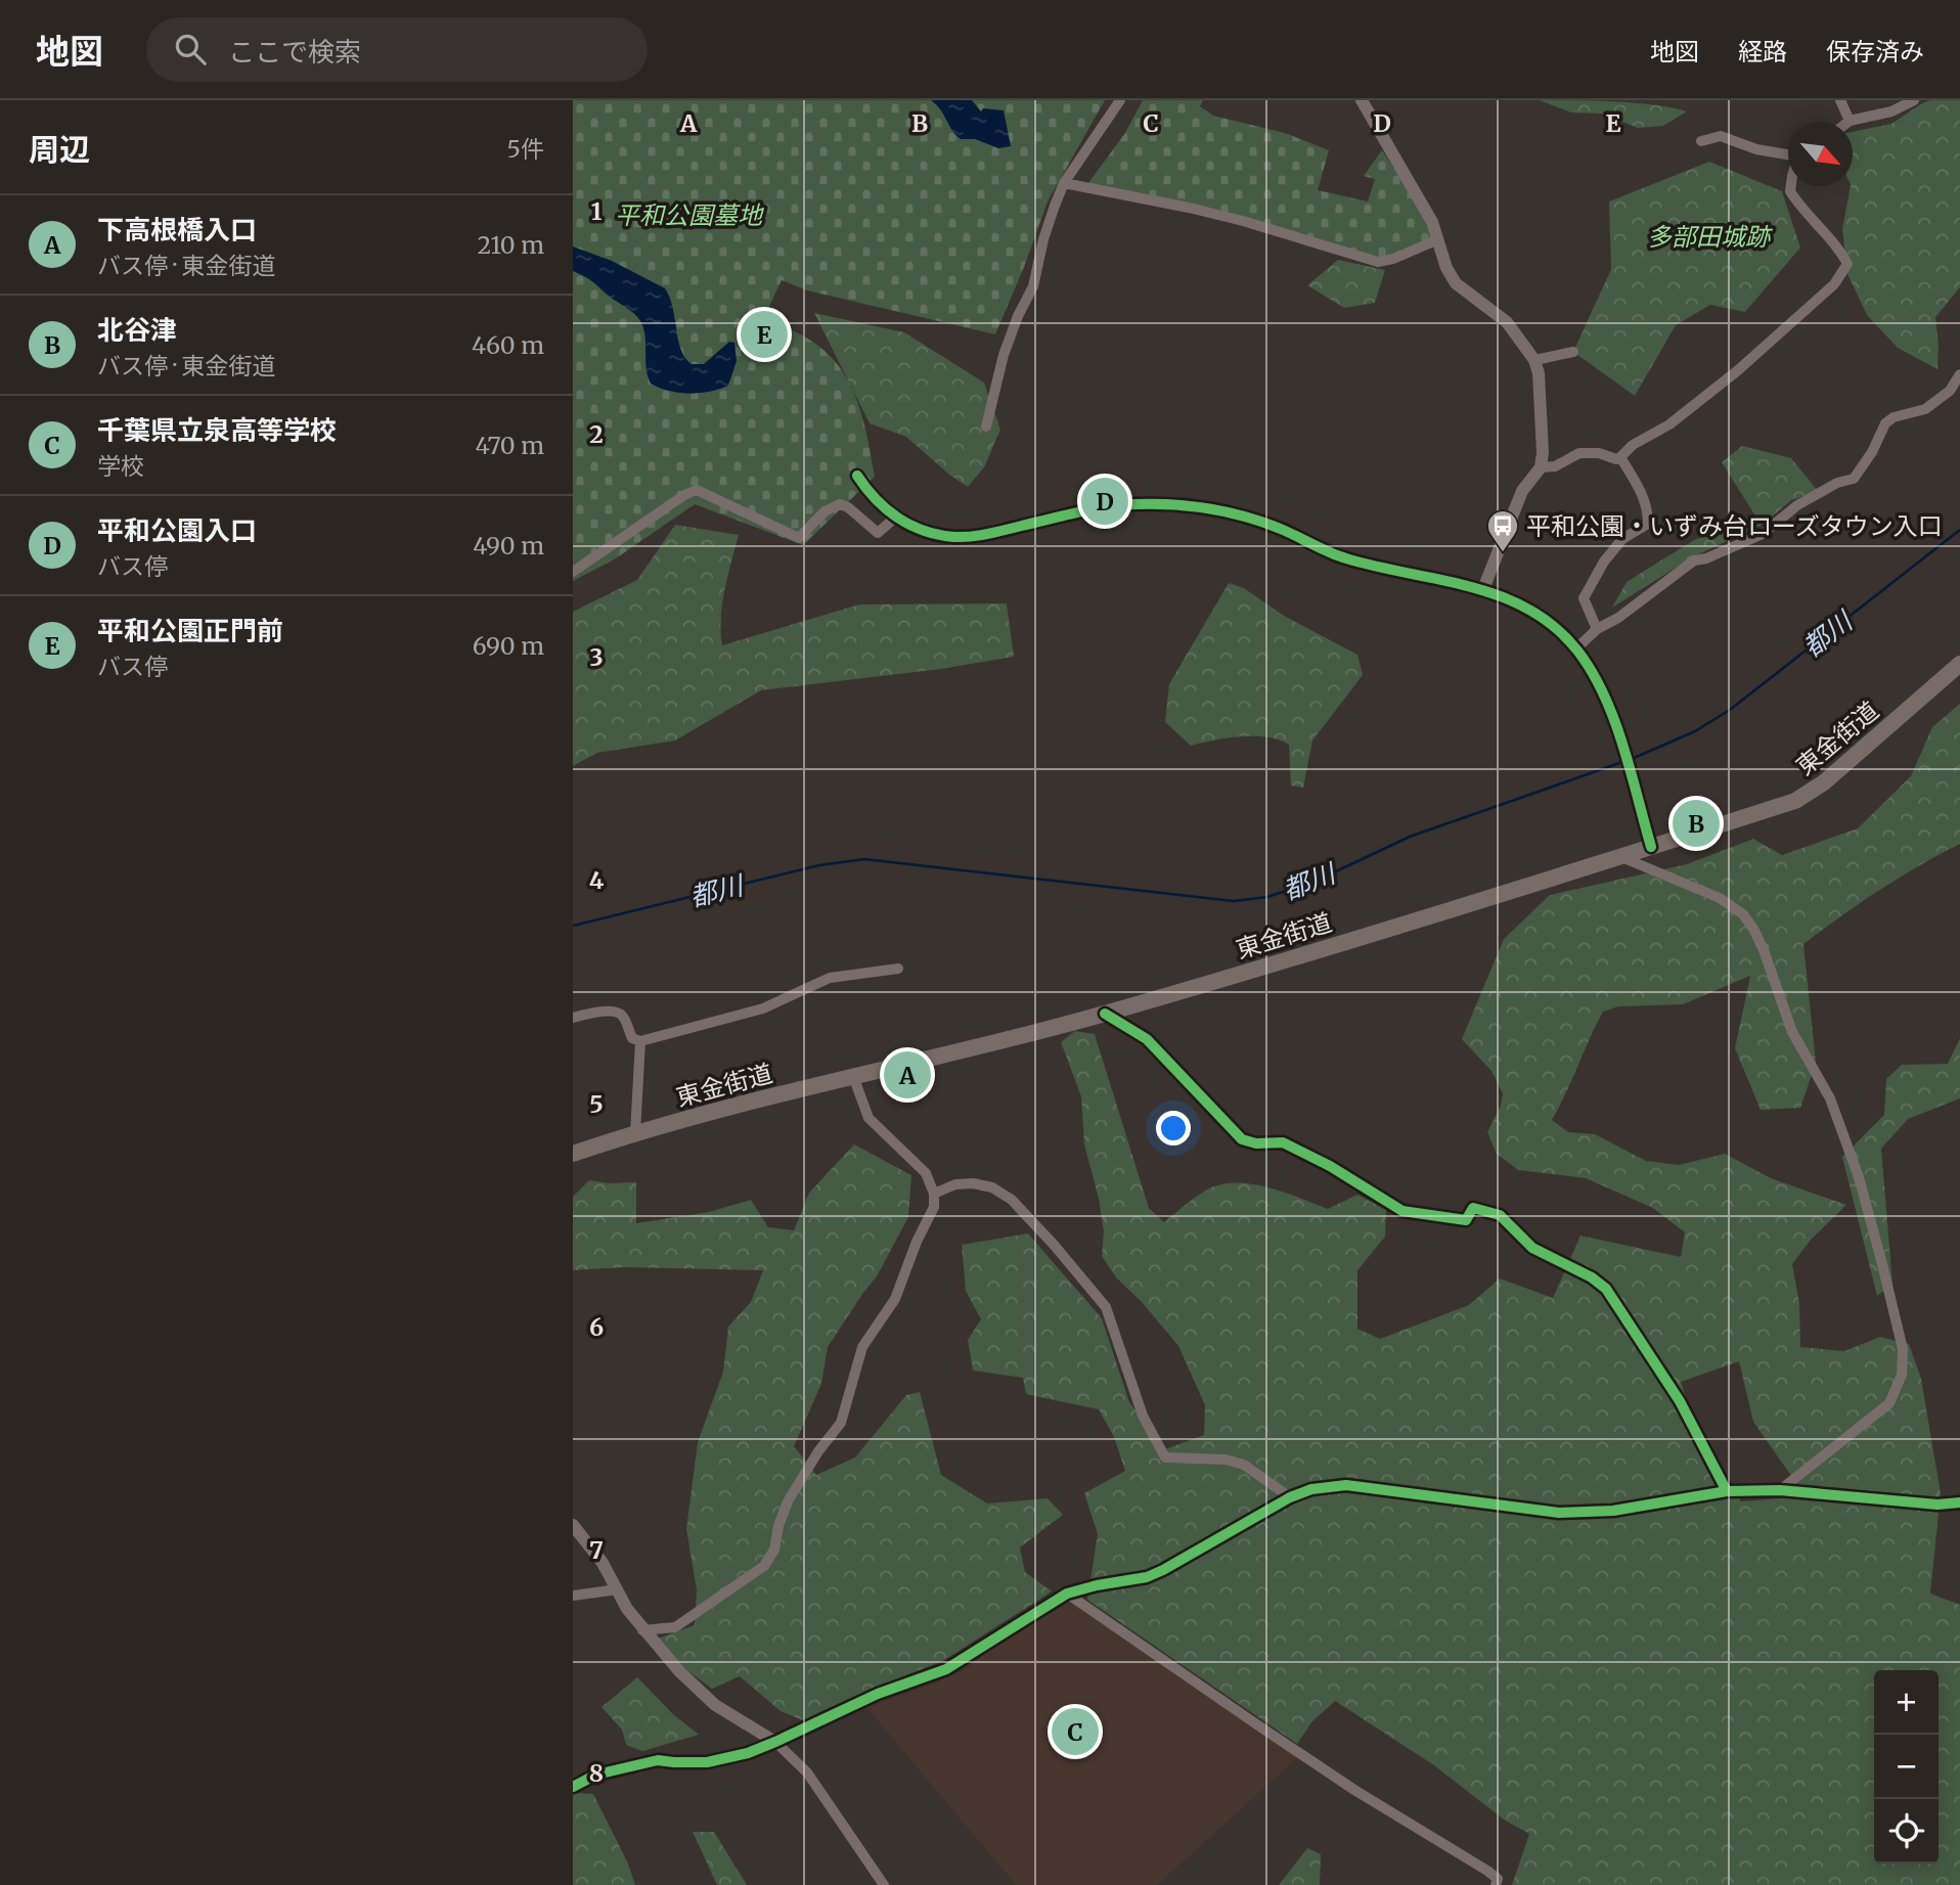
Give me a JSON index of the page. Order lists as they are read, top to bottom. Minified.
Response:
{"streets":{"highway":["東金街道"]},"water":["都川"],"parks":["平和公園墓地","多部田城跡"],"places":{"bus stop":["平和公園・いずみ台ローズタウン入口"]},"north":"bottom right","page":{"header":"地図","search":"ここで検索","nav":["地図","経路","保存済み"],"heading":["周辺","5件"],"list":[{"mark":"A","name":"下高根橋入口","note":"バス停 · 東金街道","value":"210 m"},{"mark":"B","name":"北谷津","note":"バス停 · 東金街道","value":"460 m"},{"mark":"C","name":"千葉県立泉高等学校","note":"学校","value":"470 m"},{"mark":"D","name":"平和公園入口","note":"バス停","value":"490 m"},{"mark":"E","name":"平和公園正門前","note":"バス停","value":"690 m"}],"pins":["E","D","B","A","C"],"map_buttons":["+","−"]},"grid":{"columns":["A","B","C","D","E"],"rows":["1","2","3","4","5","6","7","8"]}}
